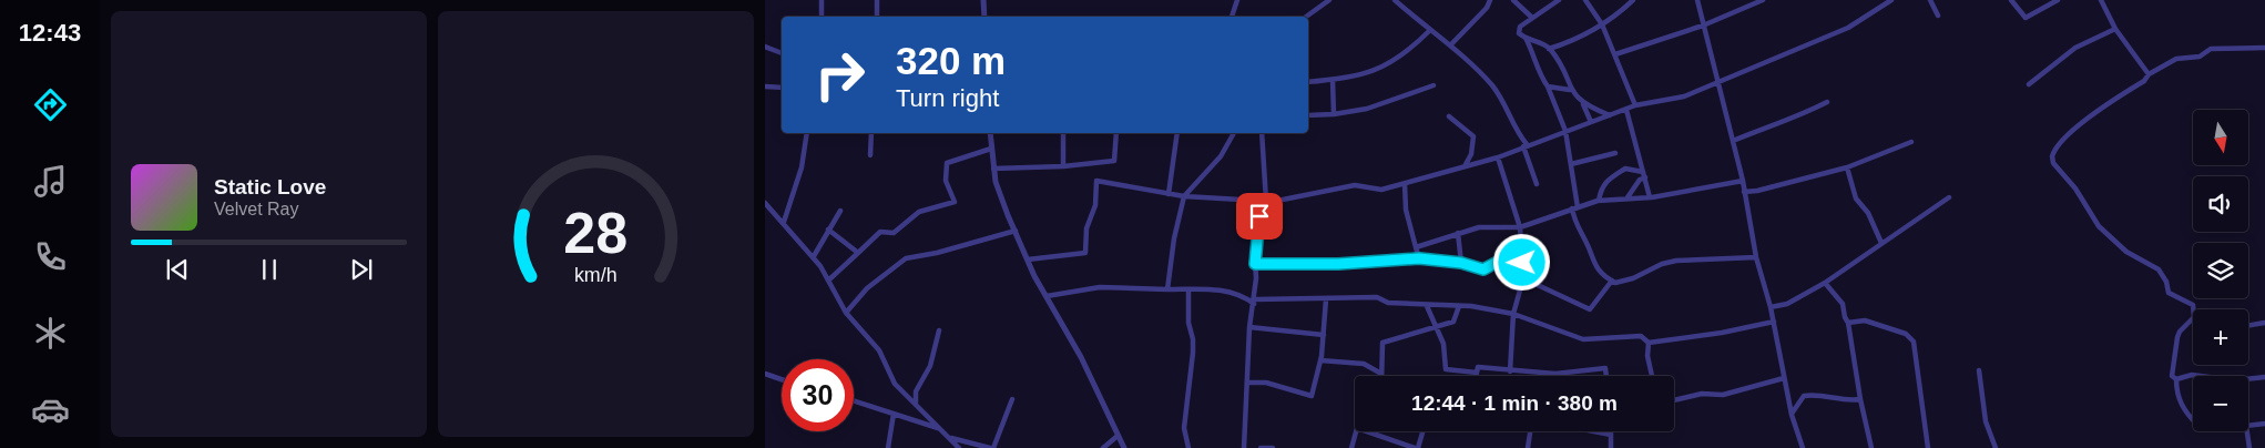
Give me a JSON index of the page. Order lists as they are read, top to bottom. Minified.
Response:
{"north":"bottom","page":{"tabs":"12:43","turn":["320 m","Turn right"],"map_buttons":["+","−"],"song":["Static Love","Velvet Ray"],"limit":"30","trip":"12:44 · 1 min · 380 m","gauge":["28","km/h"]}}
